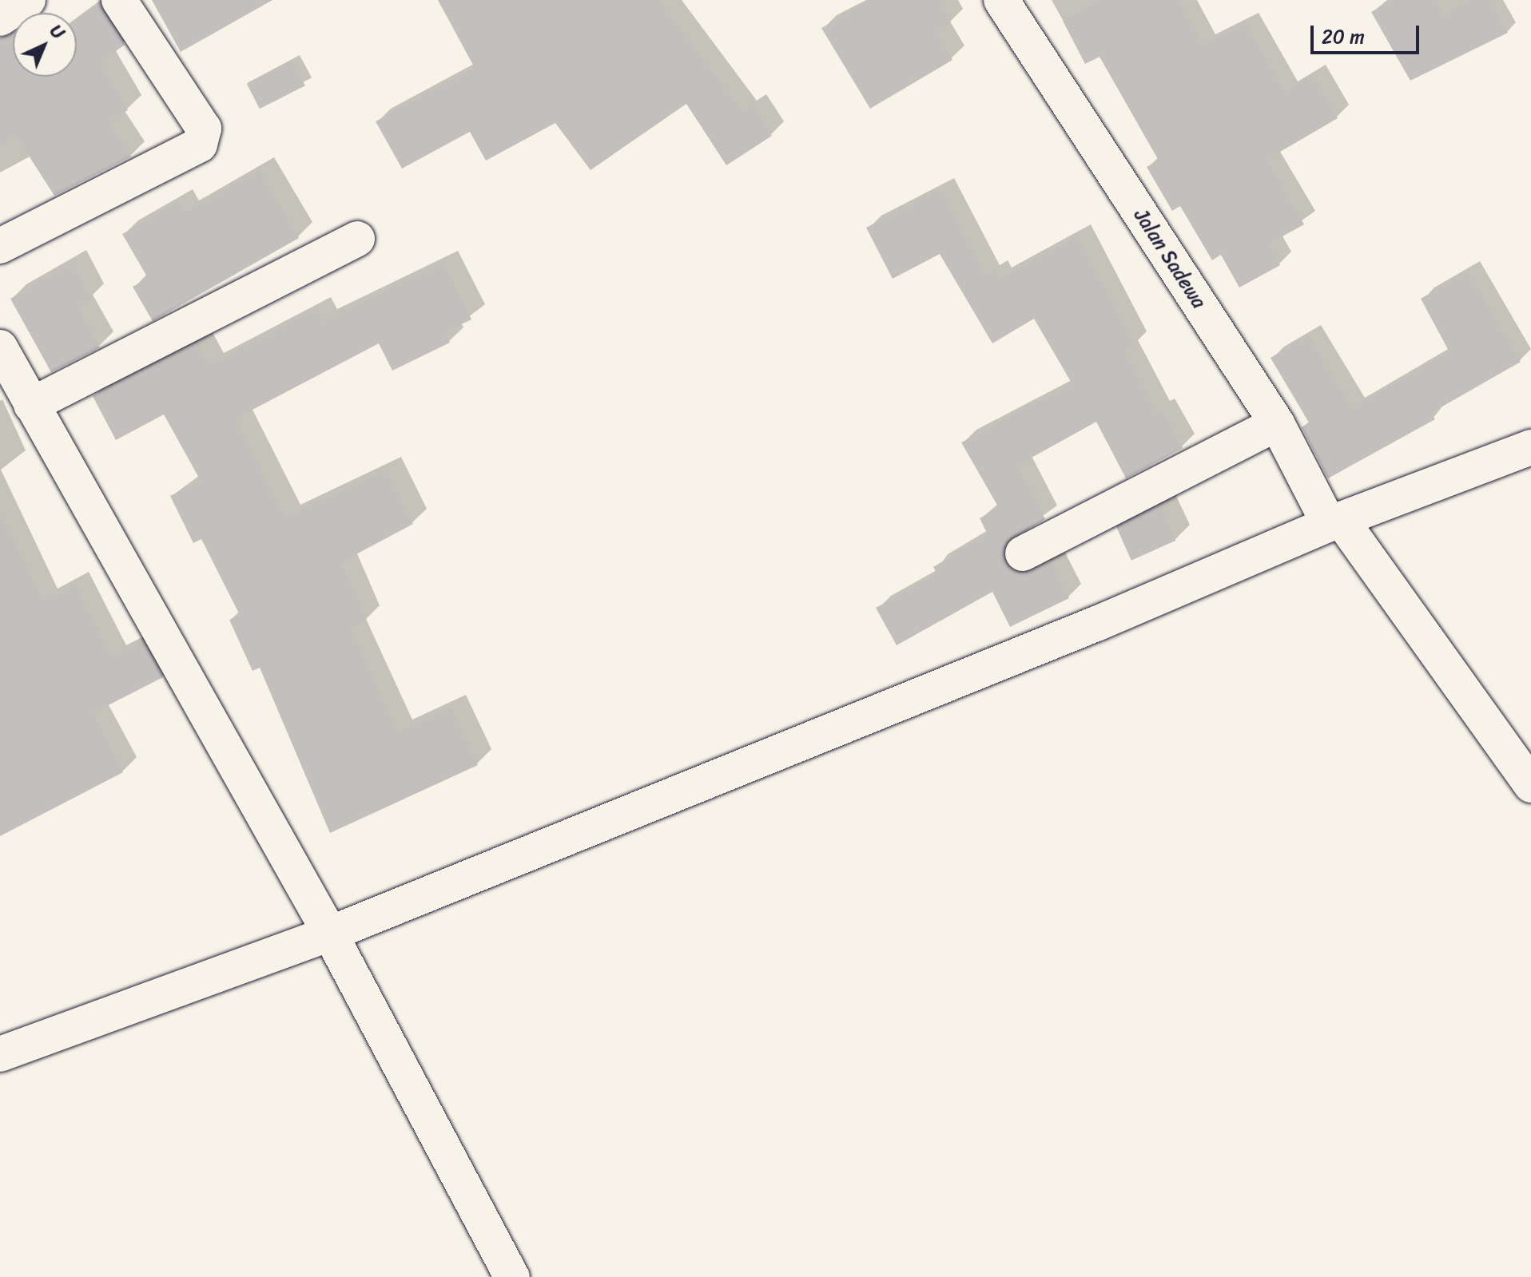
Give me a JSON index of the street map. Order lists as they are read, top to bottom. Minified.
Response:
{"streets":{"street":["Jalan Sadewa"]},"scale_bar":"20 m","north":"top right"}
